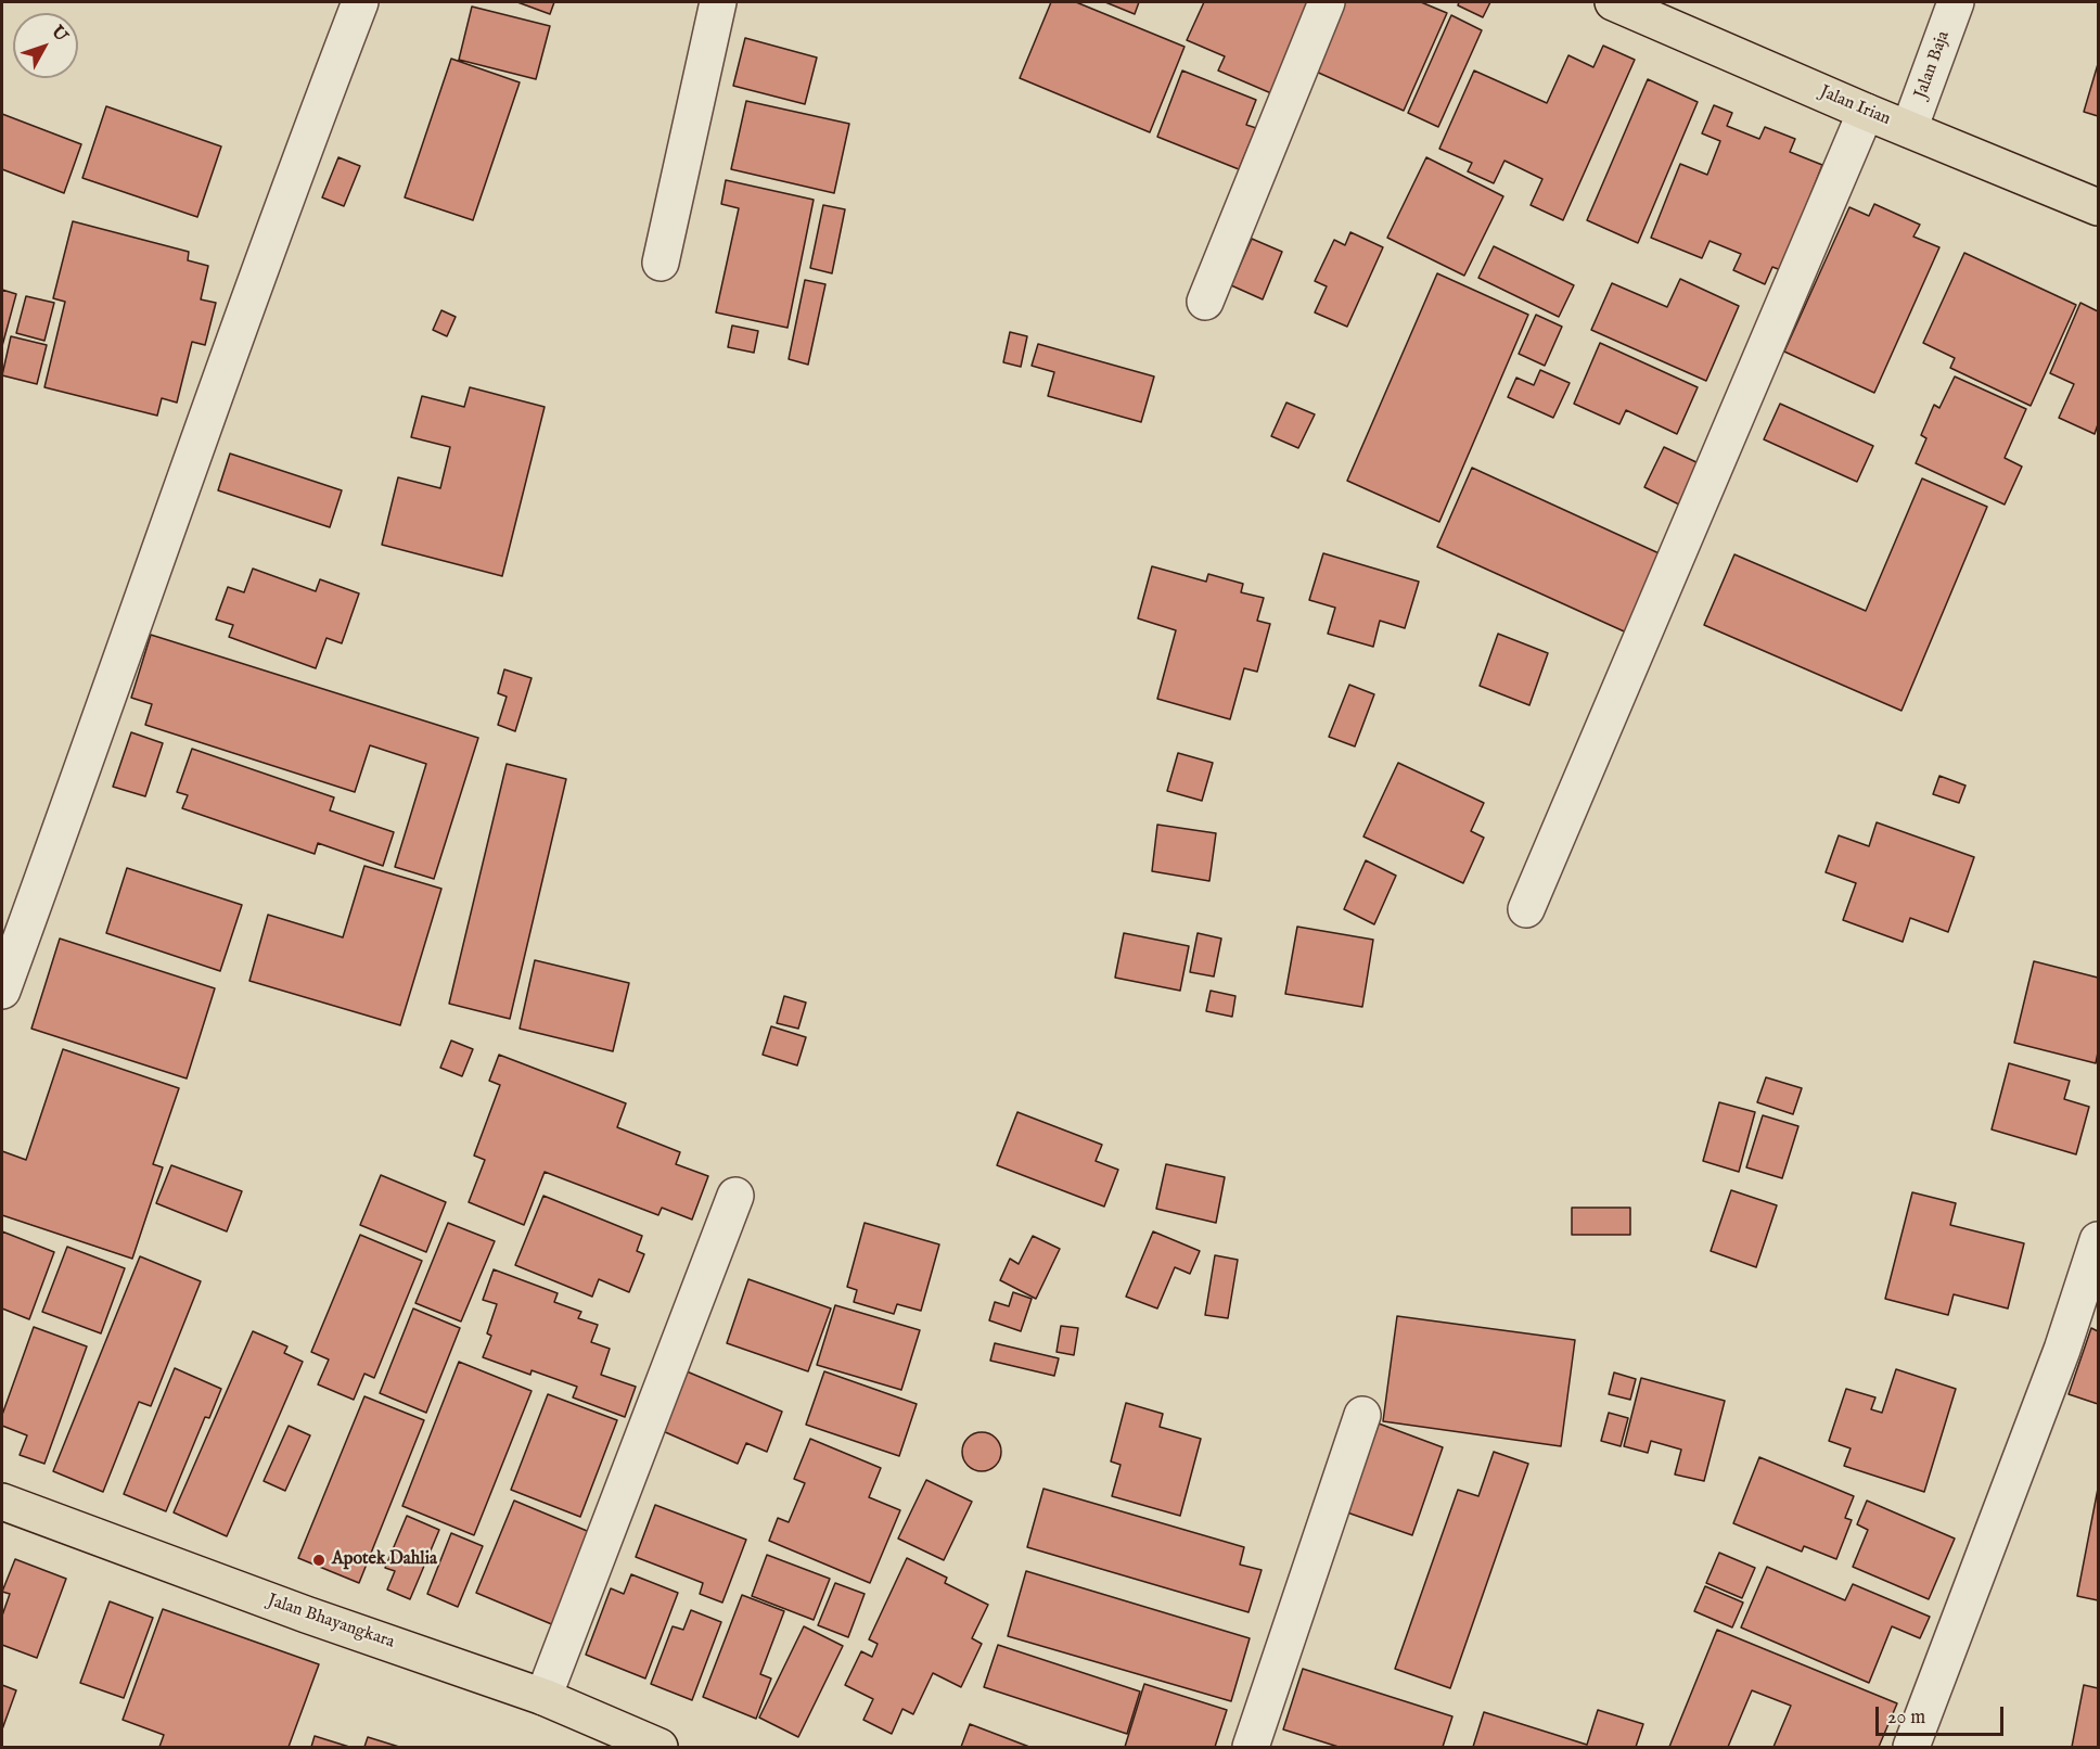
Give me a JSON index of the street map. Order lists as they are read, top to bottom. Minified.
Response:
{"streets":{"main road":["Jalan Irian","Jalan Bhayangkara"],"street":["Jalan Baja"]},"crossings":[["Jalan Baja","Jalan Irian"]],"places":["Apotek Dahlia"],"scale_bar":"20 m","north":"top right"}
